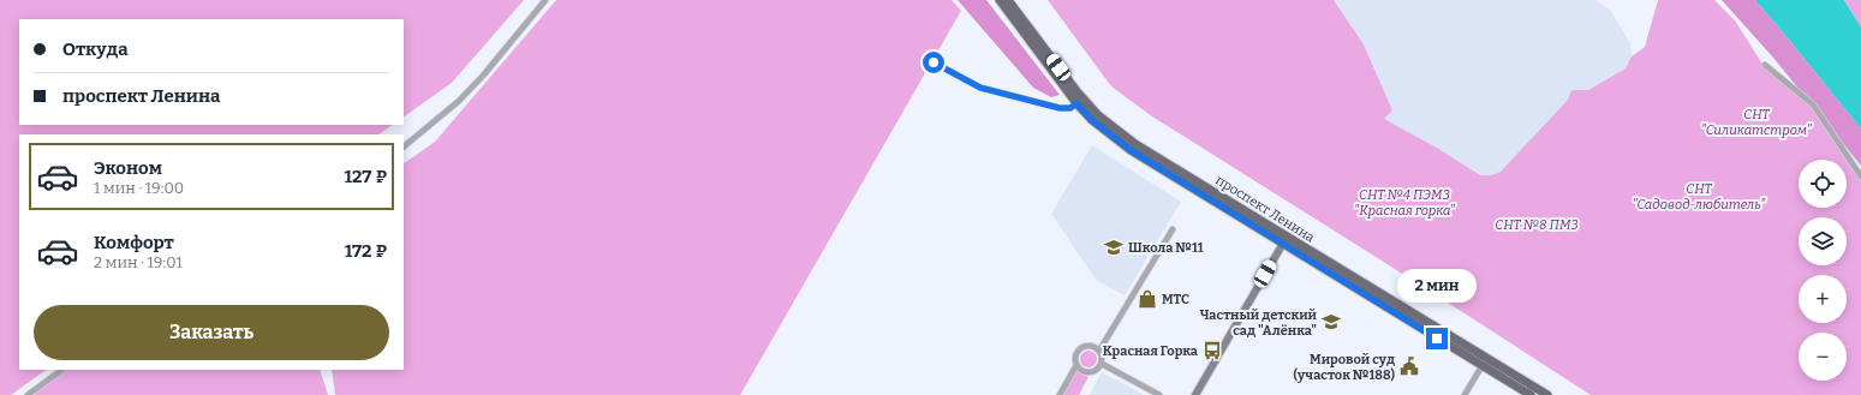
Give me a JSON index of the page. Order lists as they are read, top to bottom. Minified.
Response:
{"streets":{"main road":["проспект Ленина"]},"parks":["СНТ \"Силикатстром\"","СНТ \"Садовод-любитель\"","СНТ №4 ПЭМЗ \"Красная горка\"","СНТ №8 ПМЗ"],"places":{"school or university":["Школа №11","Частный детский сад \"Алёнка\""],"shop":["МТС"],"bus stop":["Красная Горка"],"public building":["Мировой суд (участок №188)"]},"page":{"banner":["Откуда","проспект Ленина"],"list":[{"name":"Эконом","note":"1 мин · 19:00","value":"127 ₽"},{"name":"Комфорт","note":"2 мин · 19:01","value":"172 ₽"}],"map_buttons":["+","−"],"bubble":"2 мин","buttons":"Заказать"}}
